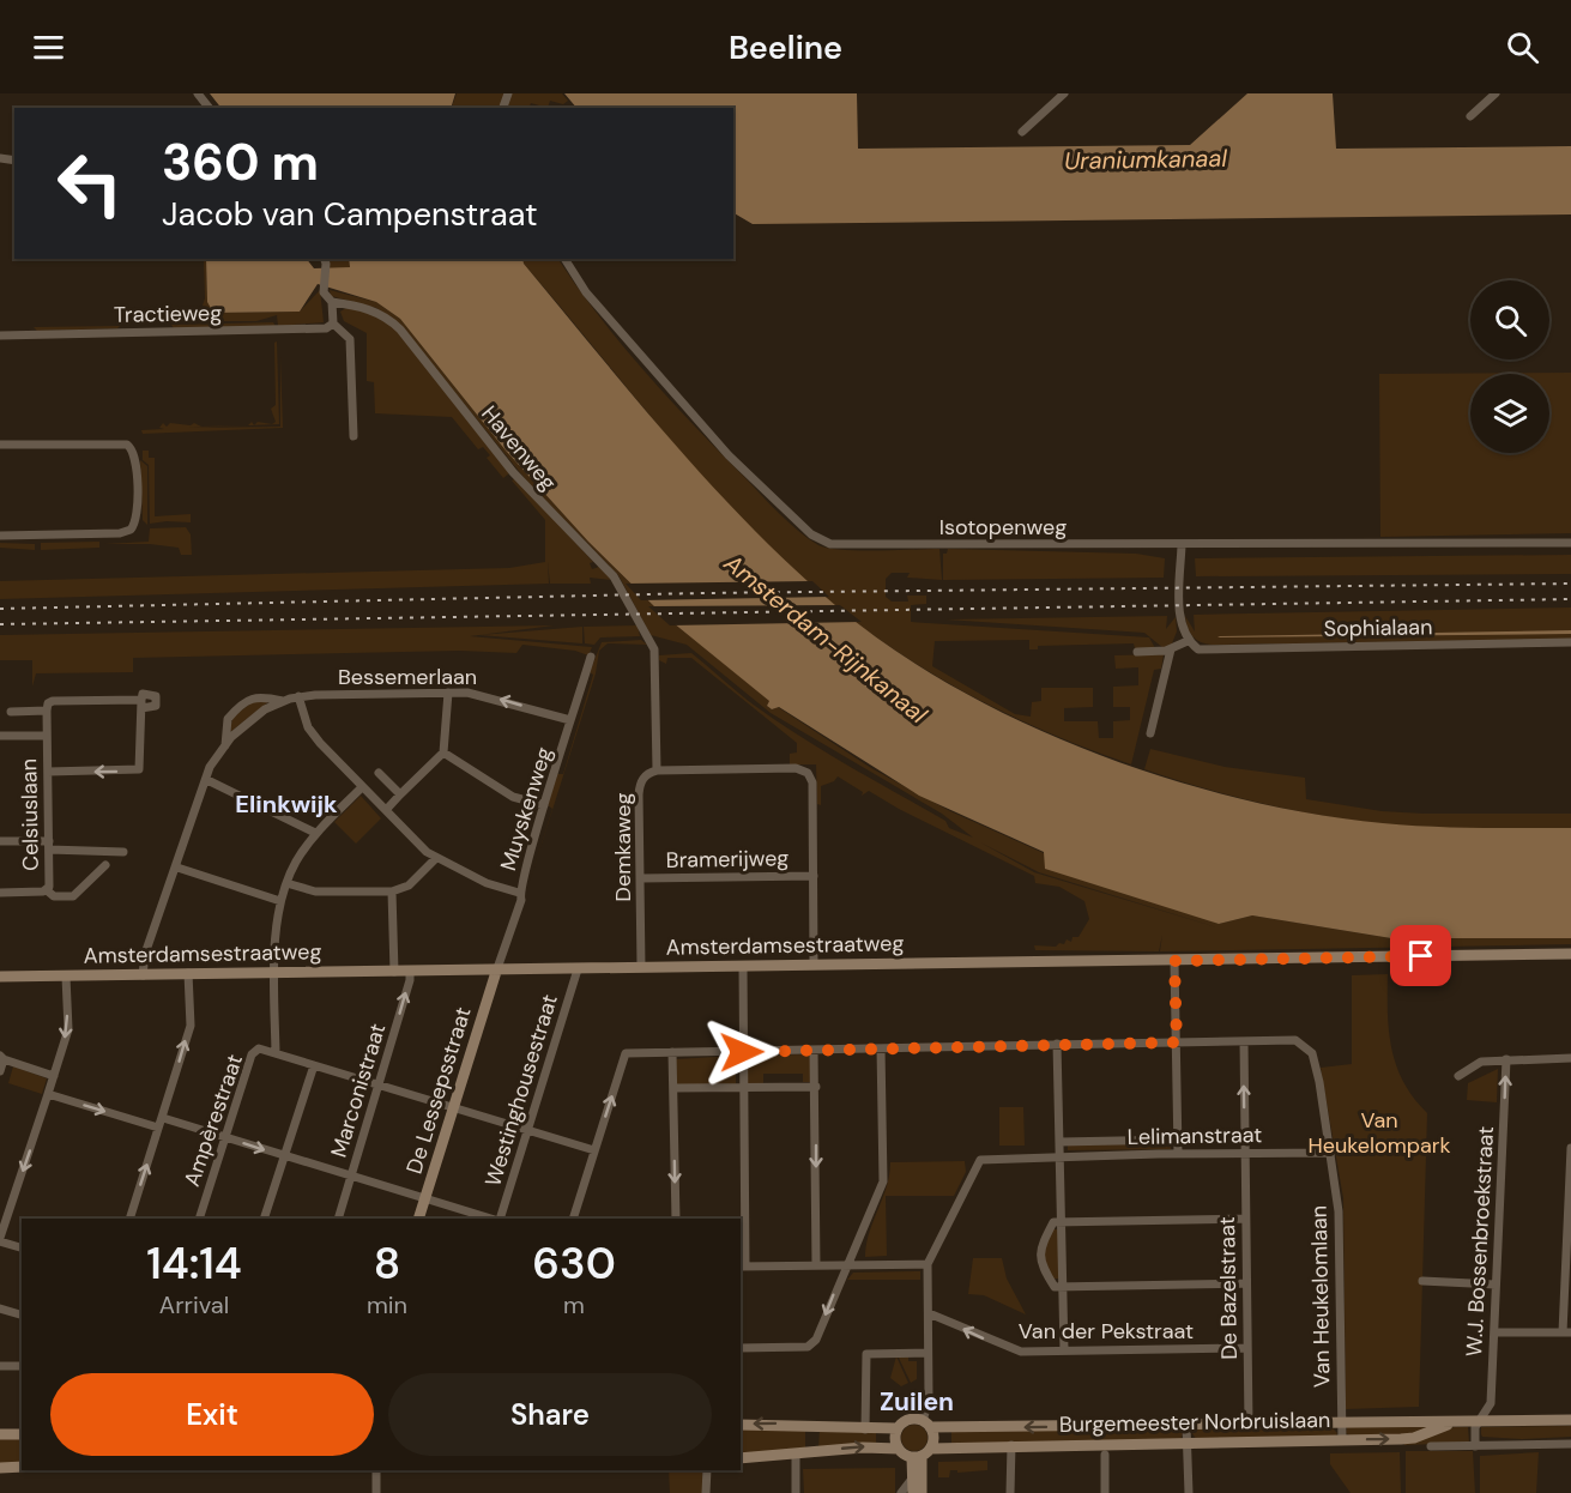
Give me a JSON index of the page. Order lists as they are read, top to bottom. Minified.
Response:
{"streets":{"main road":["Amsterdamsestraatweg","De Lessepsstraat","Burgemeester Norbruislaan"],"street":["Tractieweg","Havenweg","Isotopenweg","Sophialaan","Bessemerlaan","Muyskenweg","Celsiuslaan","Demkaweg","Bramerijweg","Marconistraat","Westinghousestraat","Ampèrestraat","Lelimanstraat","W.J. Bossenbroekstraat","De Bazelstraat","Van Heukelomlaan","Van der Pekstraat"]},"crossings":[["Havenweg","Demkaweg"],["Bessemerlaan","Muyskenweg"],["Bessemerlaan","Amsterdamsestraatweg"],["Muyskenweg","Amsterdamsestraatweg"],["Muyskenweg","De Lessepsstraat"],["Demkaweg","Bramerijweg"],["Demkaweg","Amsterdamsestraatweg"],["Amsterdamsestraatweg","Marconistraat"],["Amsterdamsestraatweg","De Lessepsstraat"],["Amsterdamsestraatweg","Westinghousestraat"],["Lelimanstraat","De Bazelstraat"],["Lelimanstraat","Van Heukelomlaan"],["W.J. Bossenbroekstraat","Burgemeester Norbruislaan"],["De Bazelstraat","Van Heukelomlaan"],["De Bazelstraat","Van der Pekstraat"],["De Bazelstraat","Burgemeester Norbruislaan"],["Van Heukelomlaan","Burgemeester Norbruislaan"]],"one_way":["Marconistraat","Van der Pekstraat"],"districts":["Elinkwijk","Zuilen"],"water":["Uraniumkanaal","Amsterdam-Rijnkanaal"],"parks":["Van Heukelompark"],"page":{"header":"Beeline","turn":["360 m","Jacob van Campenstraat"],"eta":["14:14","Arrival","8","min","630","m"],"buttons":["Exit","Share"]}}
